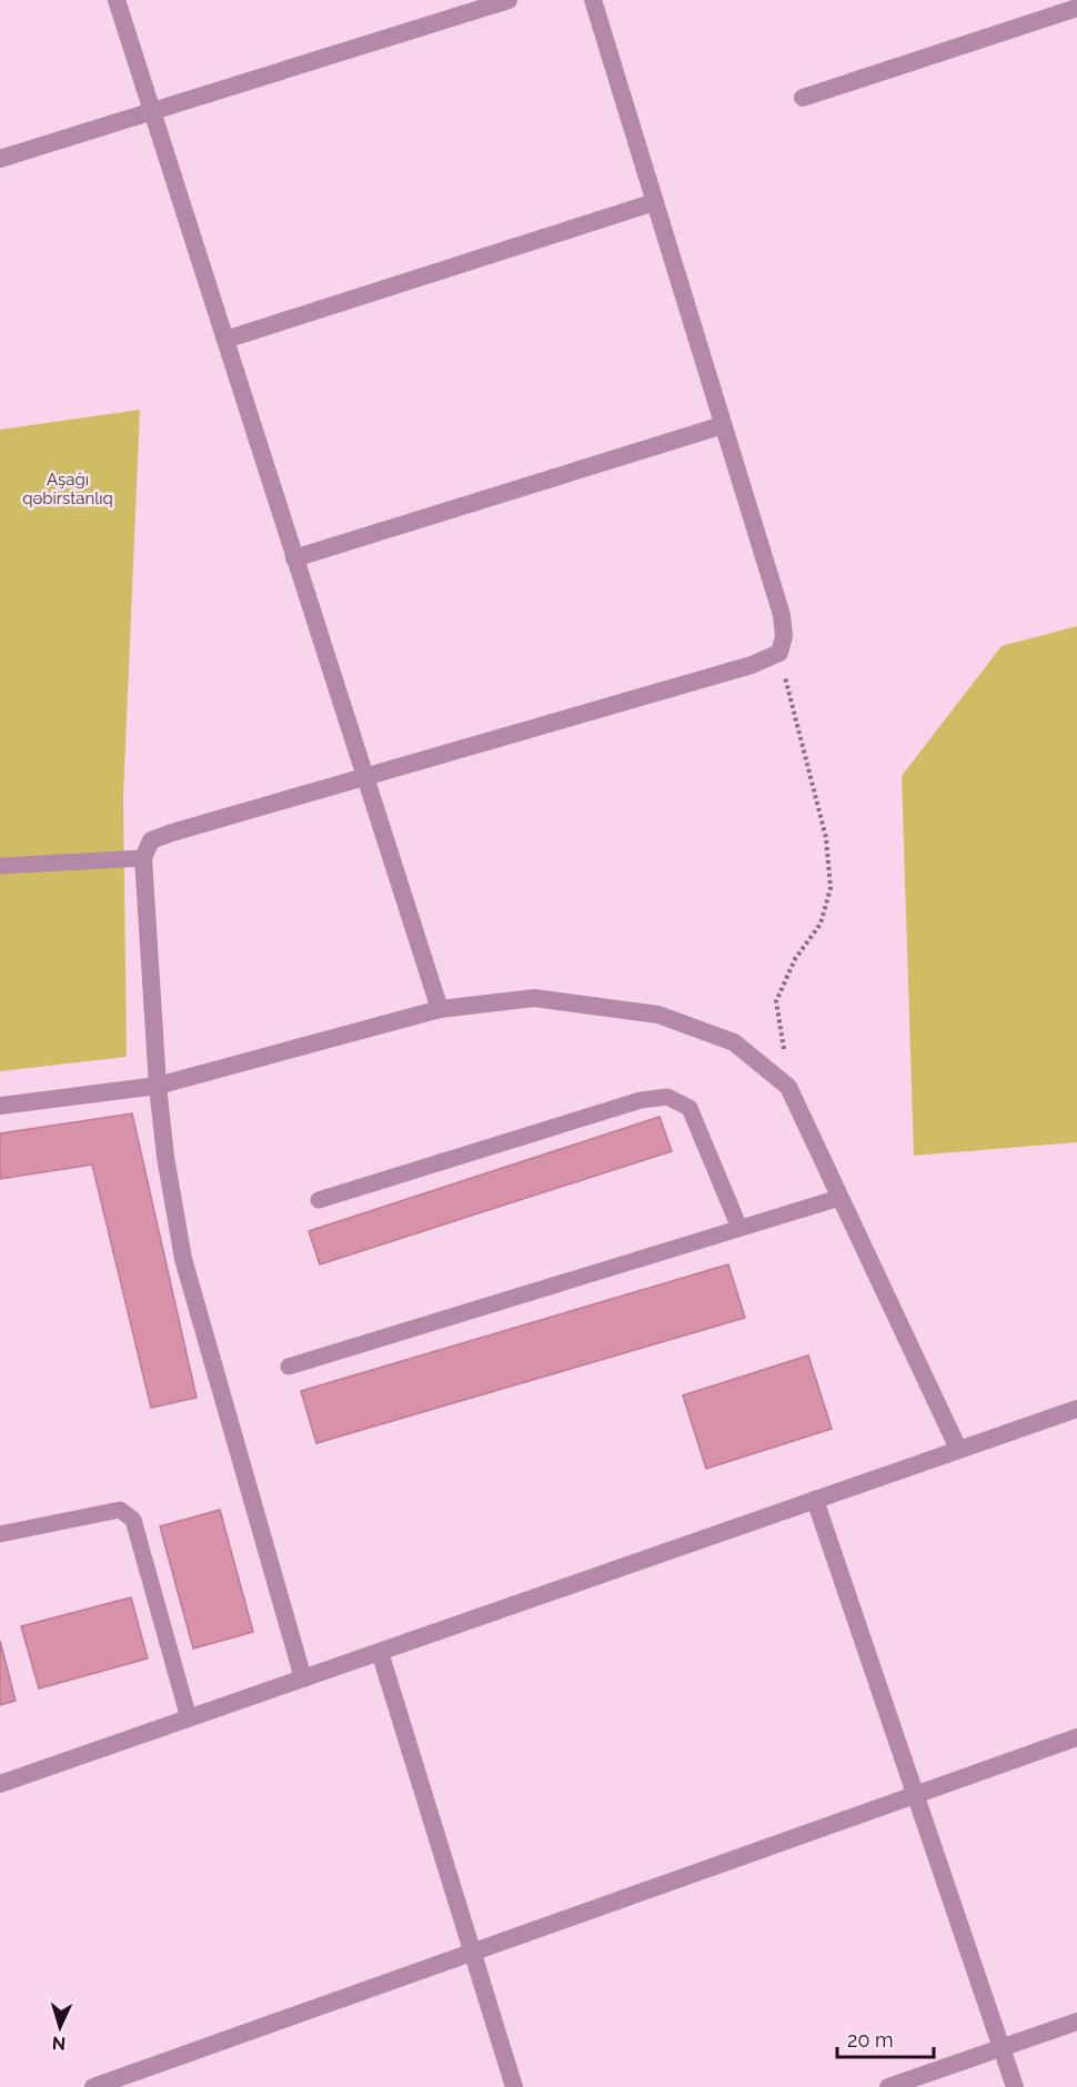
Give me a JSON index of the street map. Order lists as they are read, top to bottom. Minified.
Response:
{"parks":["Aşağı qəbirstanlıq"],"scale_bar":"20 m","north":"bottom"}
